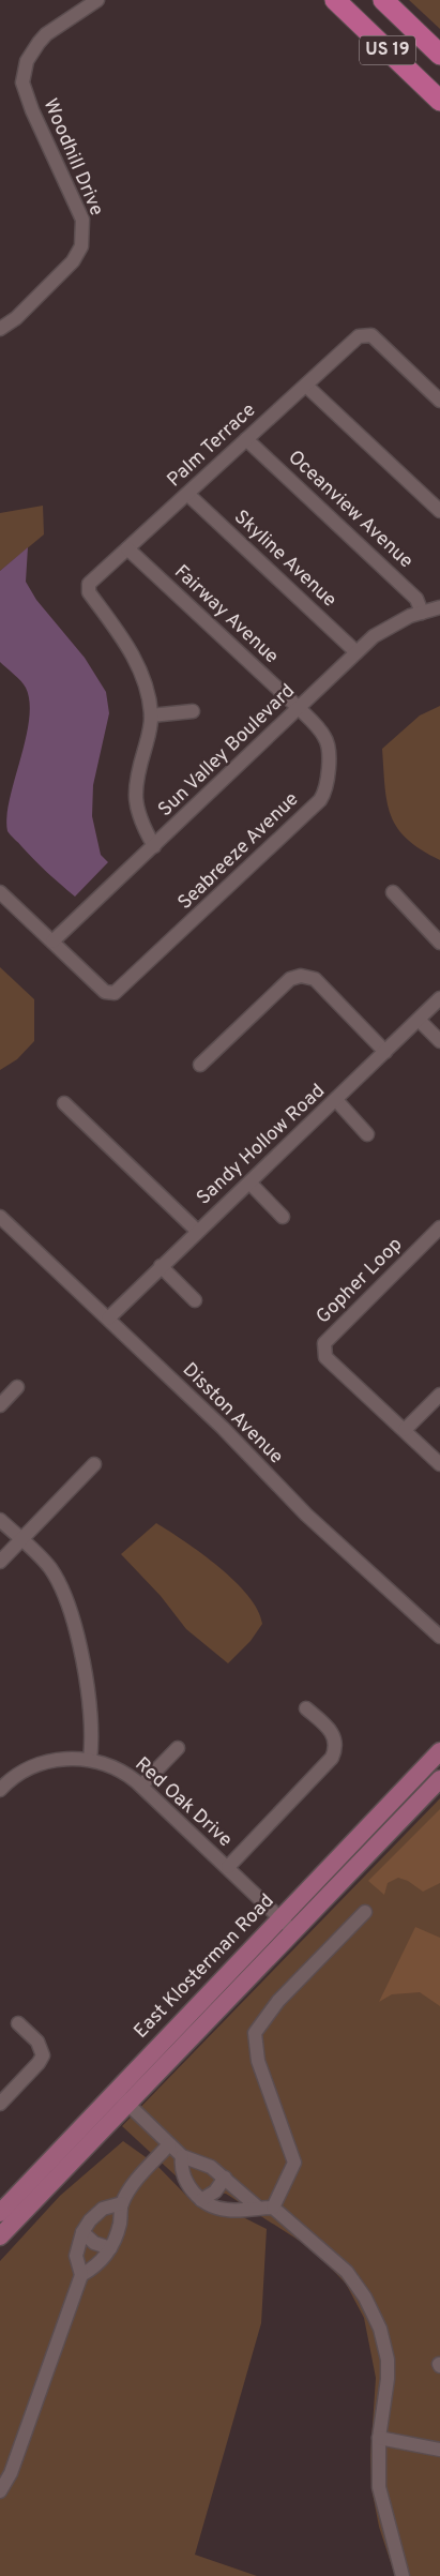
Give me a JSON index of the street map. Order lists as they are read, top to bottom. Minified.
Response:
{"streets":{"highway":["US 19"],"main road":["East Klosterman Road"],"street":["Woodhill Drive","Palm Terrace","Oceanview Avenue","Skyline Avenue","Fairway Avenue","Sun Valley Boulevard","Seabreeze Avenue","Sandy Hollow Road","Gopher Loop","Disston Avenue","Red Oak Drive"]},"crossings":[["Palm Terrace","Oceanview Avenue"],["Palm Terrace","Skyline Avenue"],["Palm Terrace","Fairway Avenue"],["Oceanview Avenue","Sun Valley Boulevard"],["Skyline Avenue","Sun Valley Boulevard"],["Fairway Avenue","Sun Valley Boulevard"],["Fairway Avenue","Seabreeze Avenue"],["Sun Valley Boulevard","Seabreeze Avenue"],["Sandy Hollow Road","Disston Avenue"],["Red Oak Drive","East Klosterman Road"]]}
